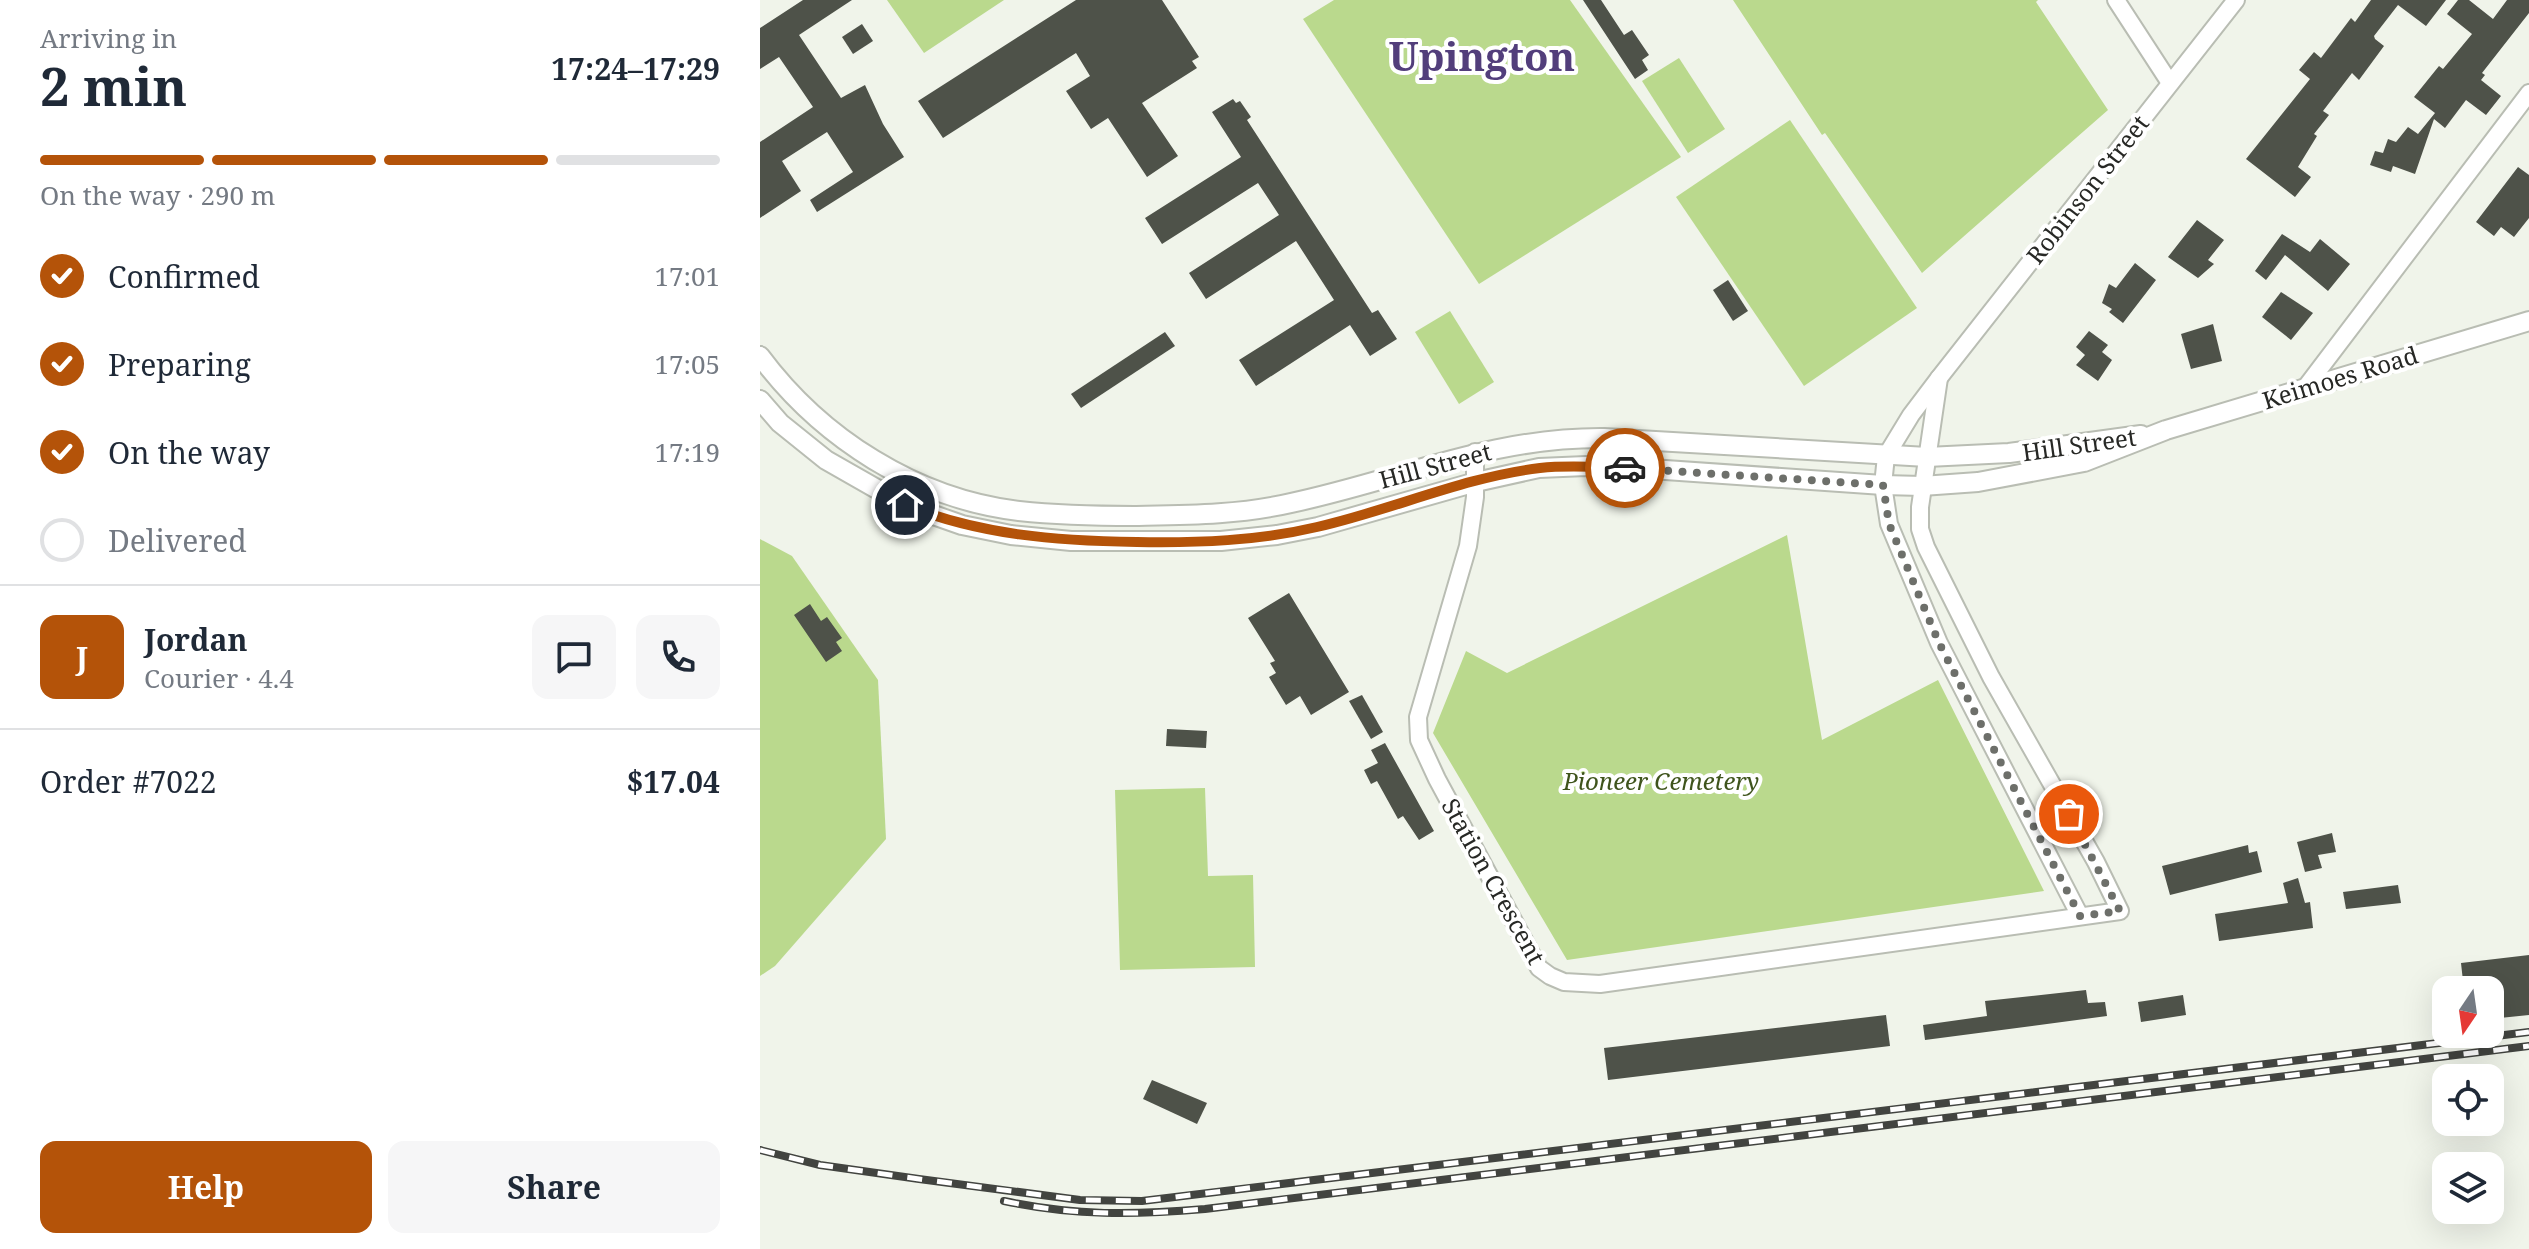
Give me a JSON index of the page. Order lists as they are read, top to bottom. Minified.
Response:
{"streets":{"street":["Robinson Street","Keimoes Road","Hill Street","Station Crescent"]},"crossings":[["Robinson Street","Hill Street"],["Robinson Street","Station Crescent"],["Keimoes Road","Hill Street"],["Hill Street","Station Crescent"]],"districts":["Upington"],"parks":["Pioneer Cemetery"],"north":"bottom","page":{"heading":["2 min","Arriving in","17:24–17:29"],"panel":["Jordan","Courier · 4.4","Order #7022","$17.04"],"bar":"On the way · 290 m","list":[["Confirmed","17:01"],["Preparing","17:05"],["On the way","17:19"],"Delivered"],"round":"J","buttons":["Help","Share"]}}
